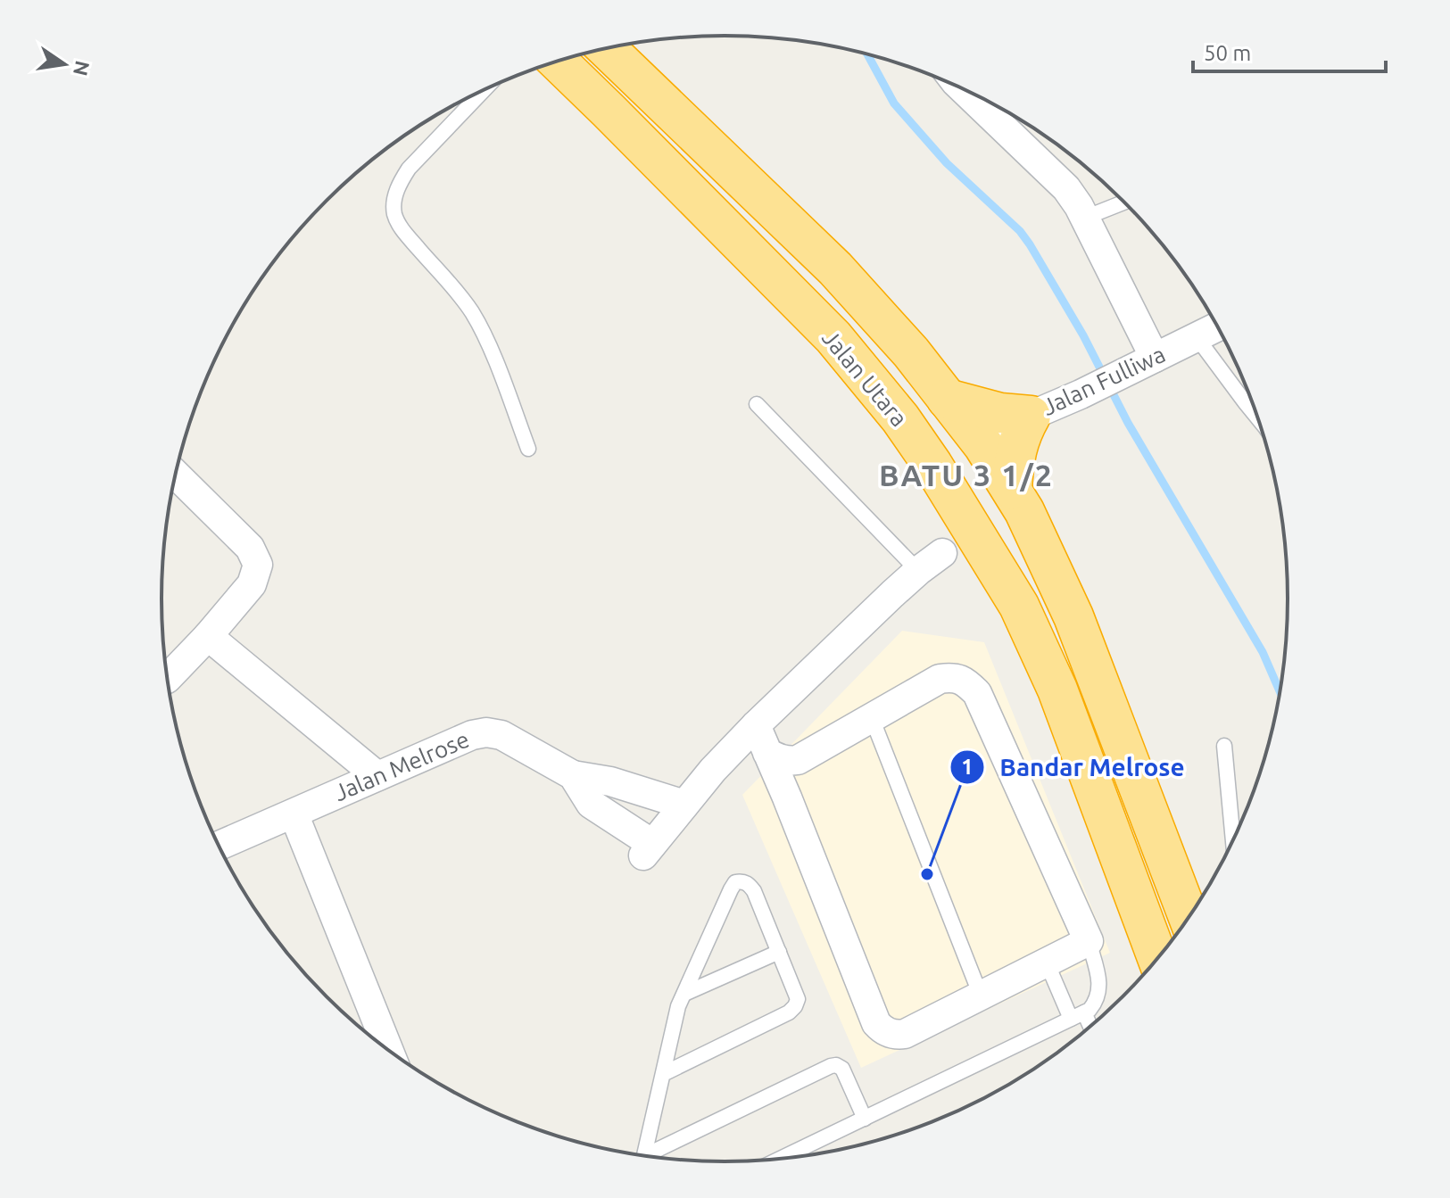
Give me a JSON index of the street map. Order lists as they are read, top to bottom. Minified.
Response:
{"streets":{"highway":["Jalan Utara"],"street":["Jalan Fulliwa","Jalan Melrose"]},"districts":["BATU 3 1/2"],"places":["Bandar Melrose"],"scale_bar":"50 m","north":"right"}
